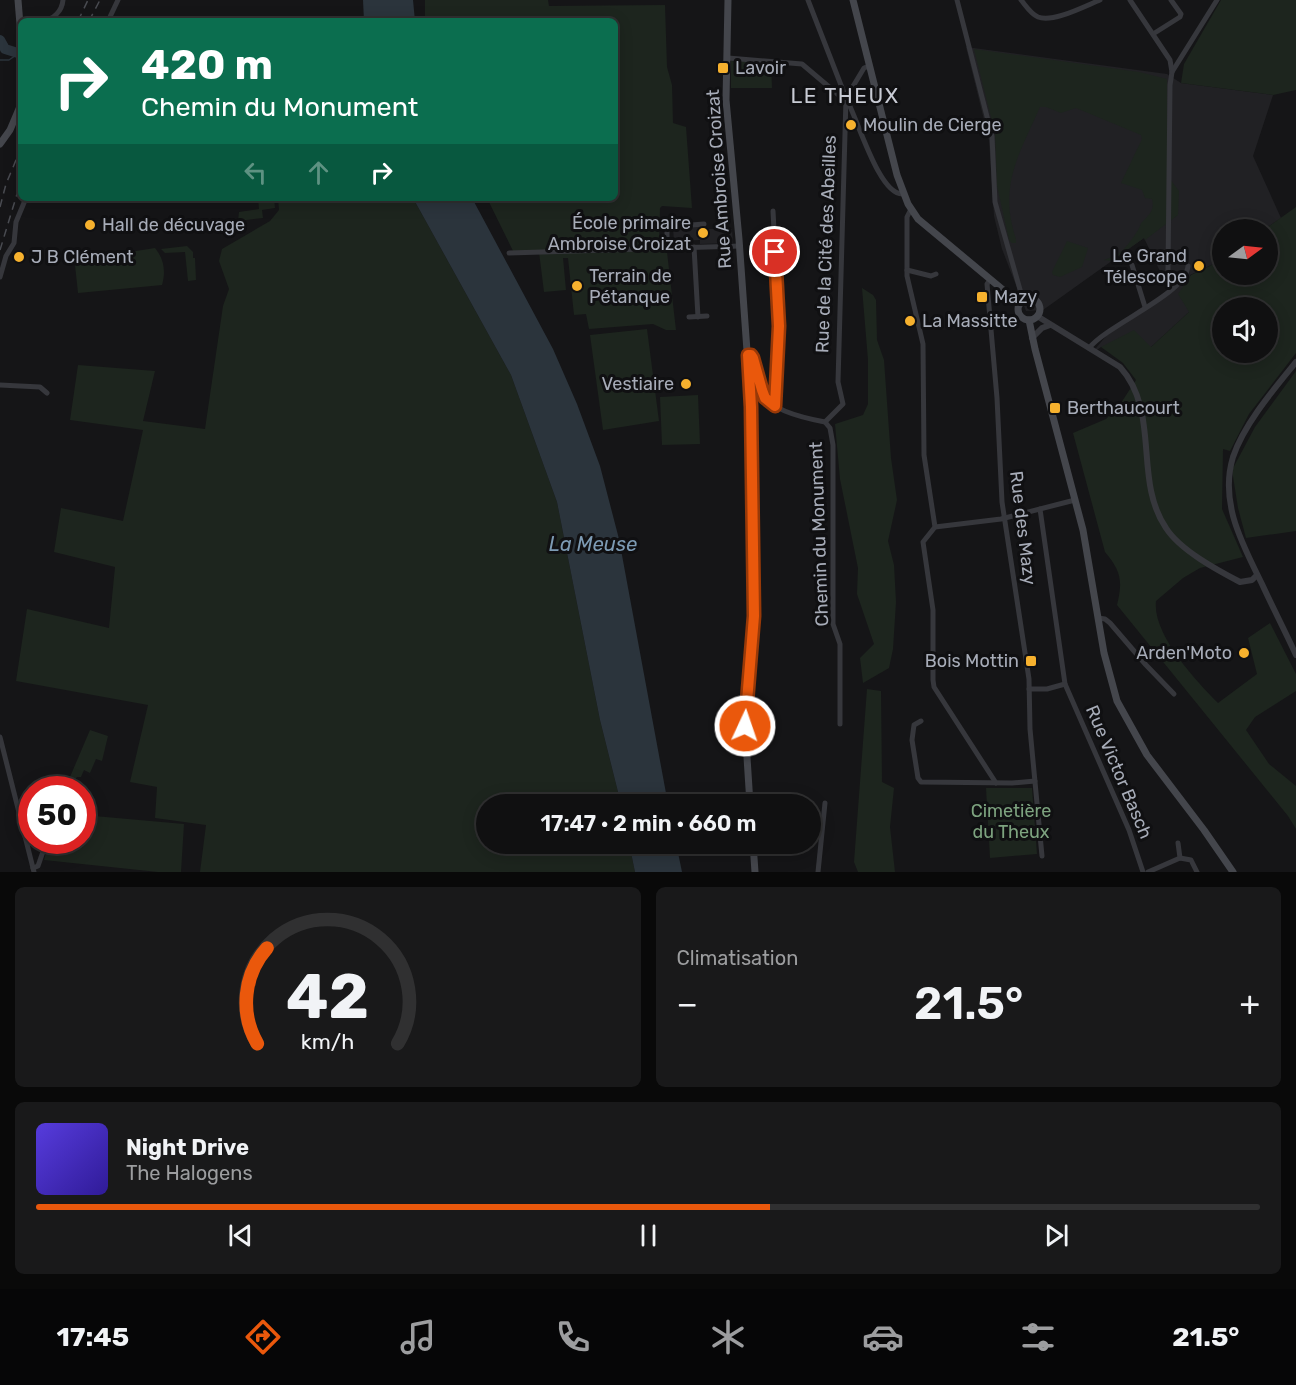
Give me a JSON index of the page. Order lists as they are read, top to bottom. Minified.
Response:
{"streets":{"main road":["Rue Ambroise Croizat"],"street":["Rue de la Cité des Abeilles","Rue des Mazy","Chemin du Monument","Rue Victor Basch"]},"crossings":[["Rue de la Cité des Abeilles","Chemin du Monument"]],"districts":["LE THEUX"],"water":["La Meuse"],"parks":["Cimetière du Theux"],"places":{"transit":["Lavoir","Mazy","Berthaucourt","Bois Mottin"],"other":["Moulin de Cierge","Hall de décuvage","École primaire Ambroise Croizat","J B Clément","Le Grand Télescope","Terrain de Pétanque","La Massitte","Vestiaire","Arden'Moto"]},"north":"right","page":{"turn":["420 m","Chemin du Monument"],"limit":"50","trip":"17:47 · 2 min · 660 m","tile":"Climatisation","heat":["−","21.5°","+"],"song":["Night Drive","The Halogens"],"tabs":["17:45","21.5°"],"gauge":["42","km/h"]}}
